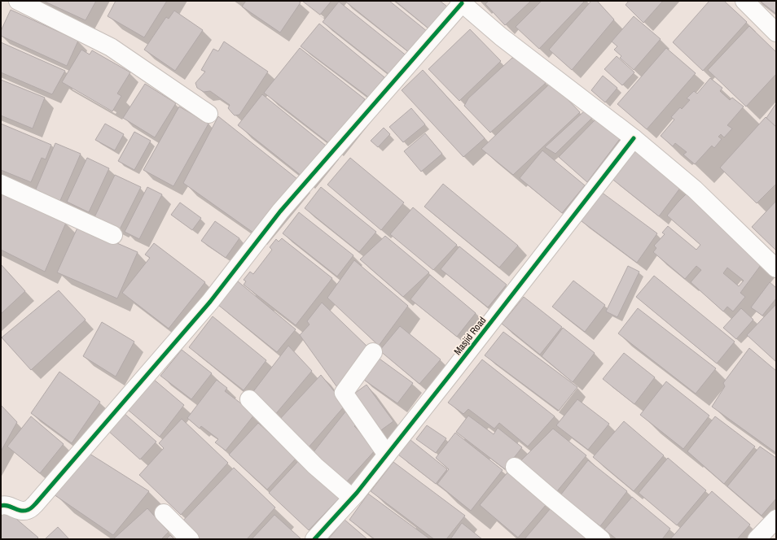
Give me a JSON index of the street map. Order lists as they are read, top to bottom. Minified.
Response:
{"streets":{"street":["Masjid Road"]}}
